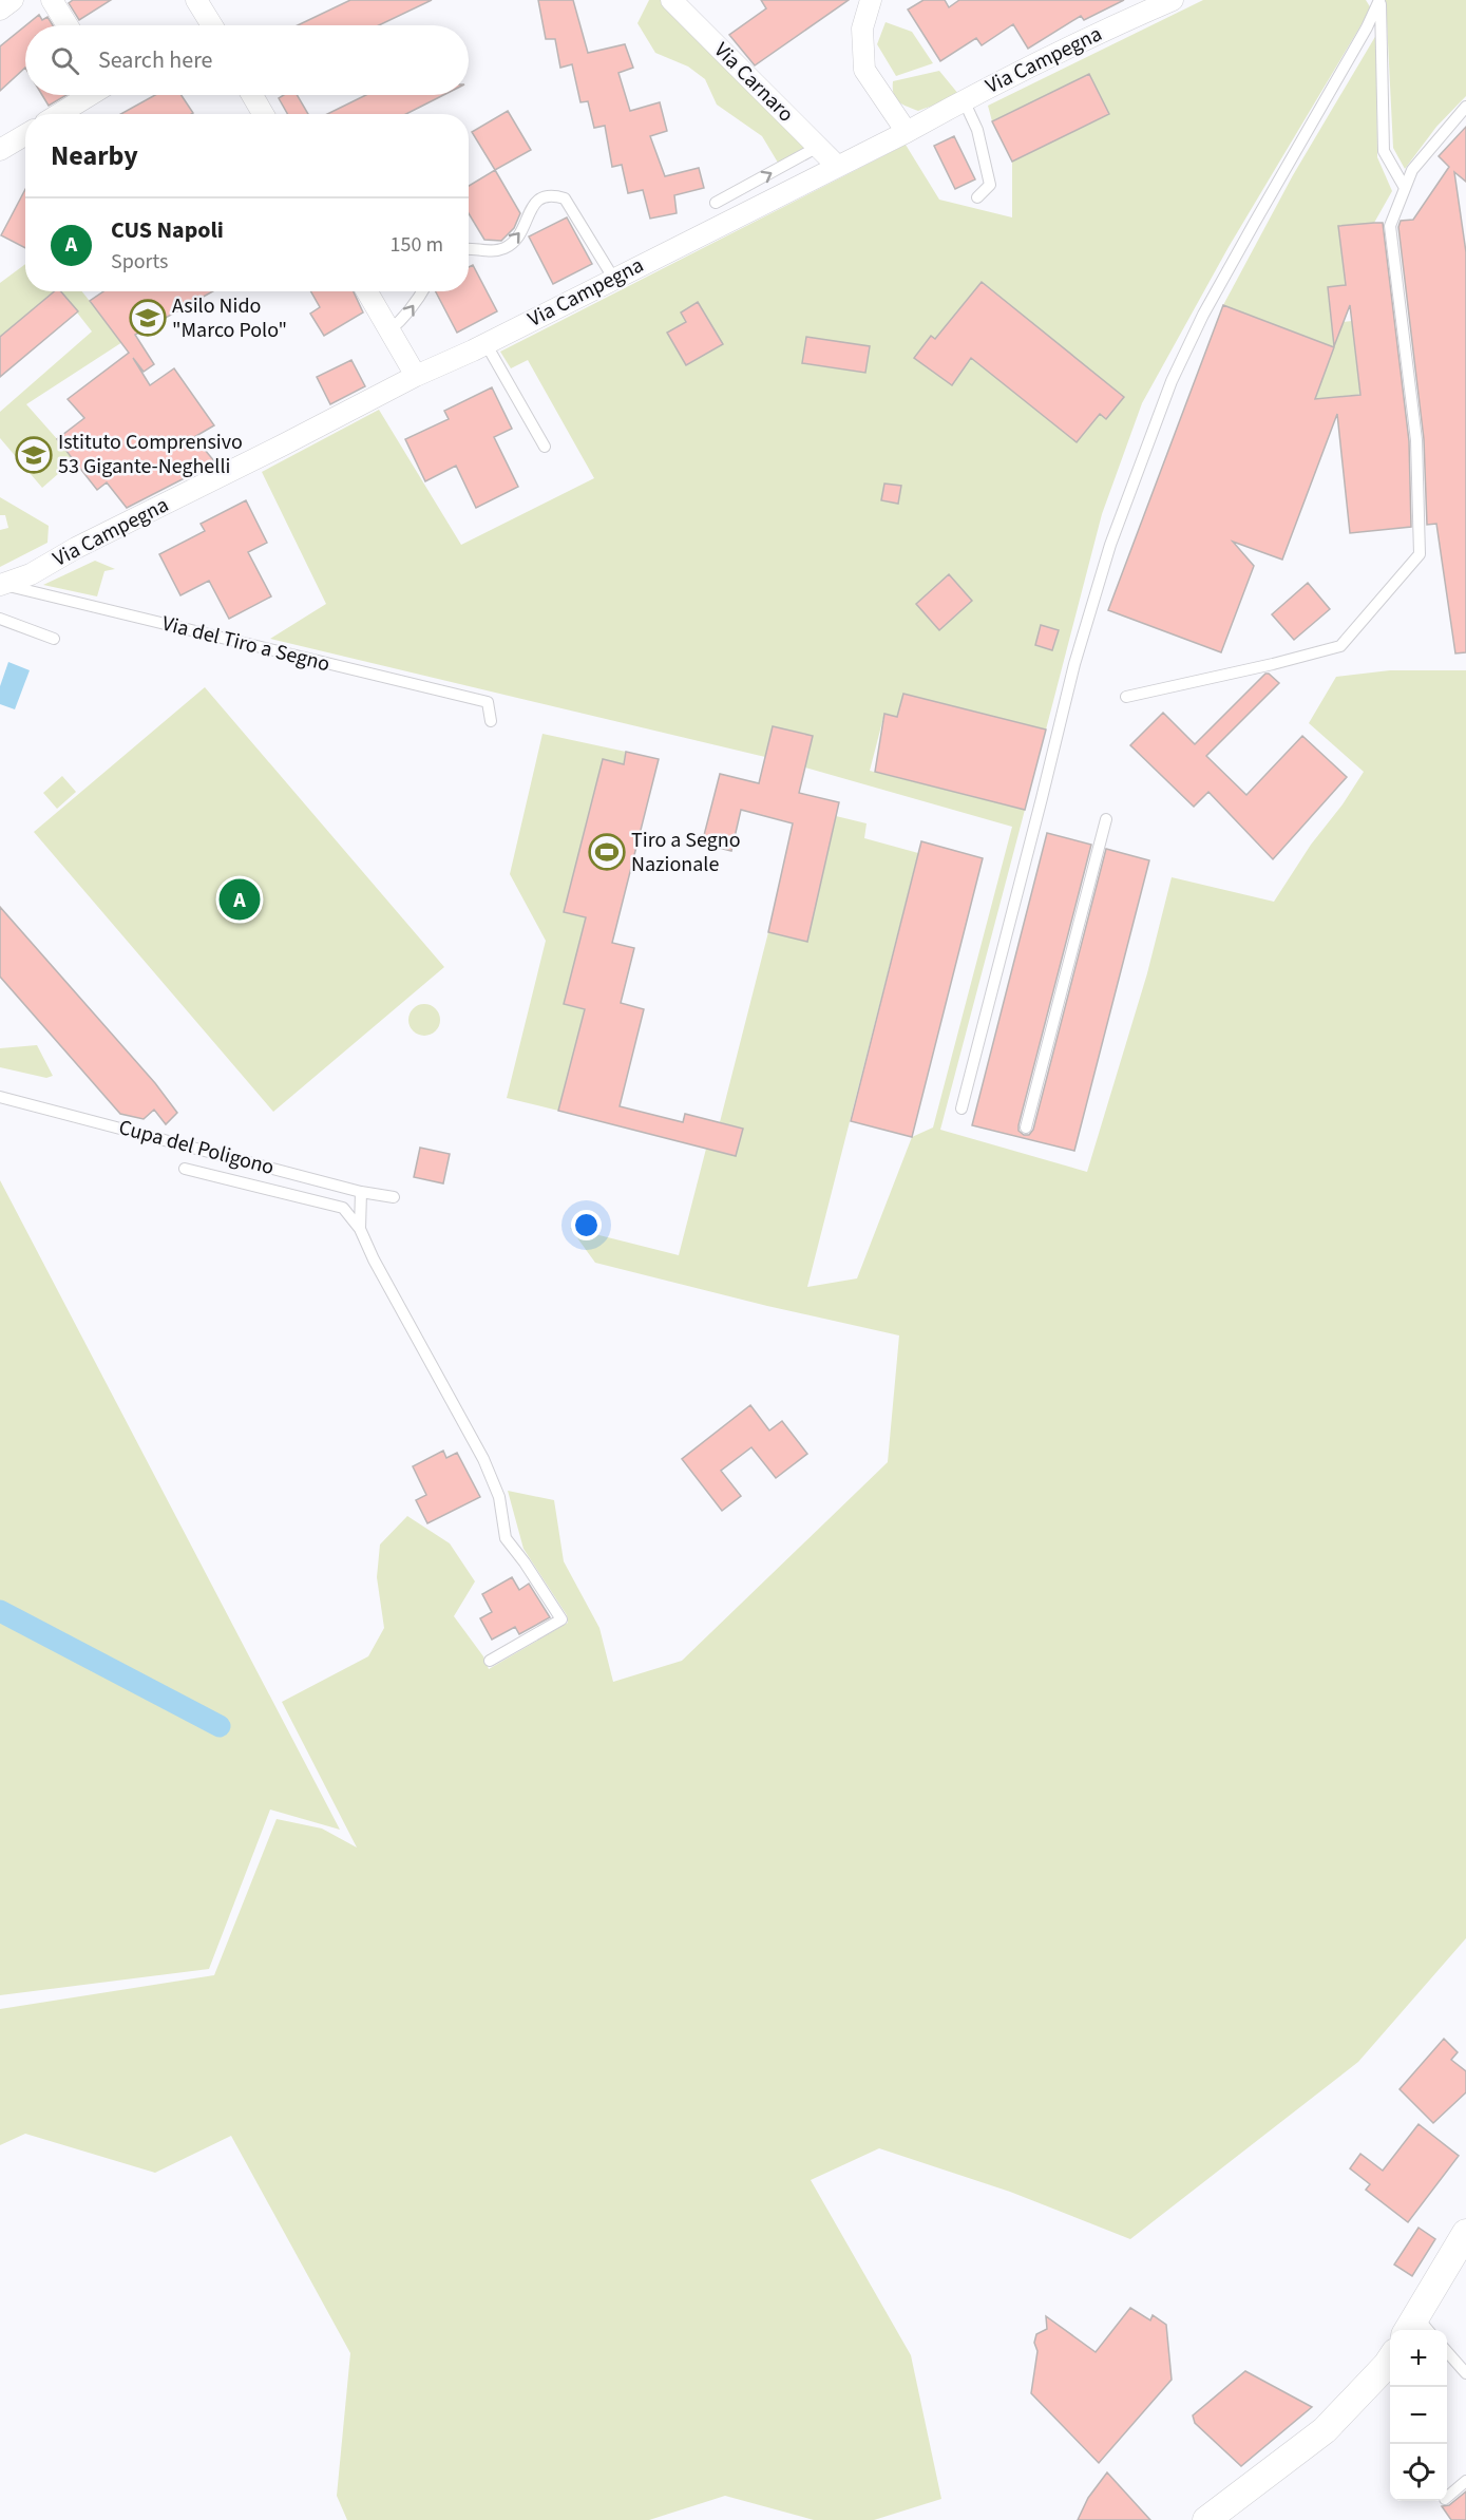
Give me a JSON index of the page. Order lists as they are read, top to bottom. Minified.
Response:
{"streets":{"street":["Via Campegna","Via Carnaro"],"lane":["Via del Tiro a Segno","Cupa del Poligono"]},"crossings":[["Via Campegna","Via Carnaro"],["Via Campegna","Via del Tiro a Segno"]],"places":{"school or university":["Asilo Nido \"Marco Polo\"","Istituto Comprensivo 53 Gigante-Neghelli"],"sports":["Tiro a Segno Nazionale"]},"page":{"search":"Search here","heading":"Nearby","list":[{"mark":"A","name":"CUS Napoli","note":"Sports","value":"150 m"}],"pins":"A","map_buttons":["+","−"]}}
